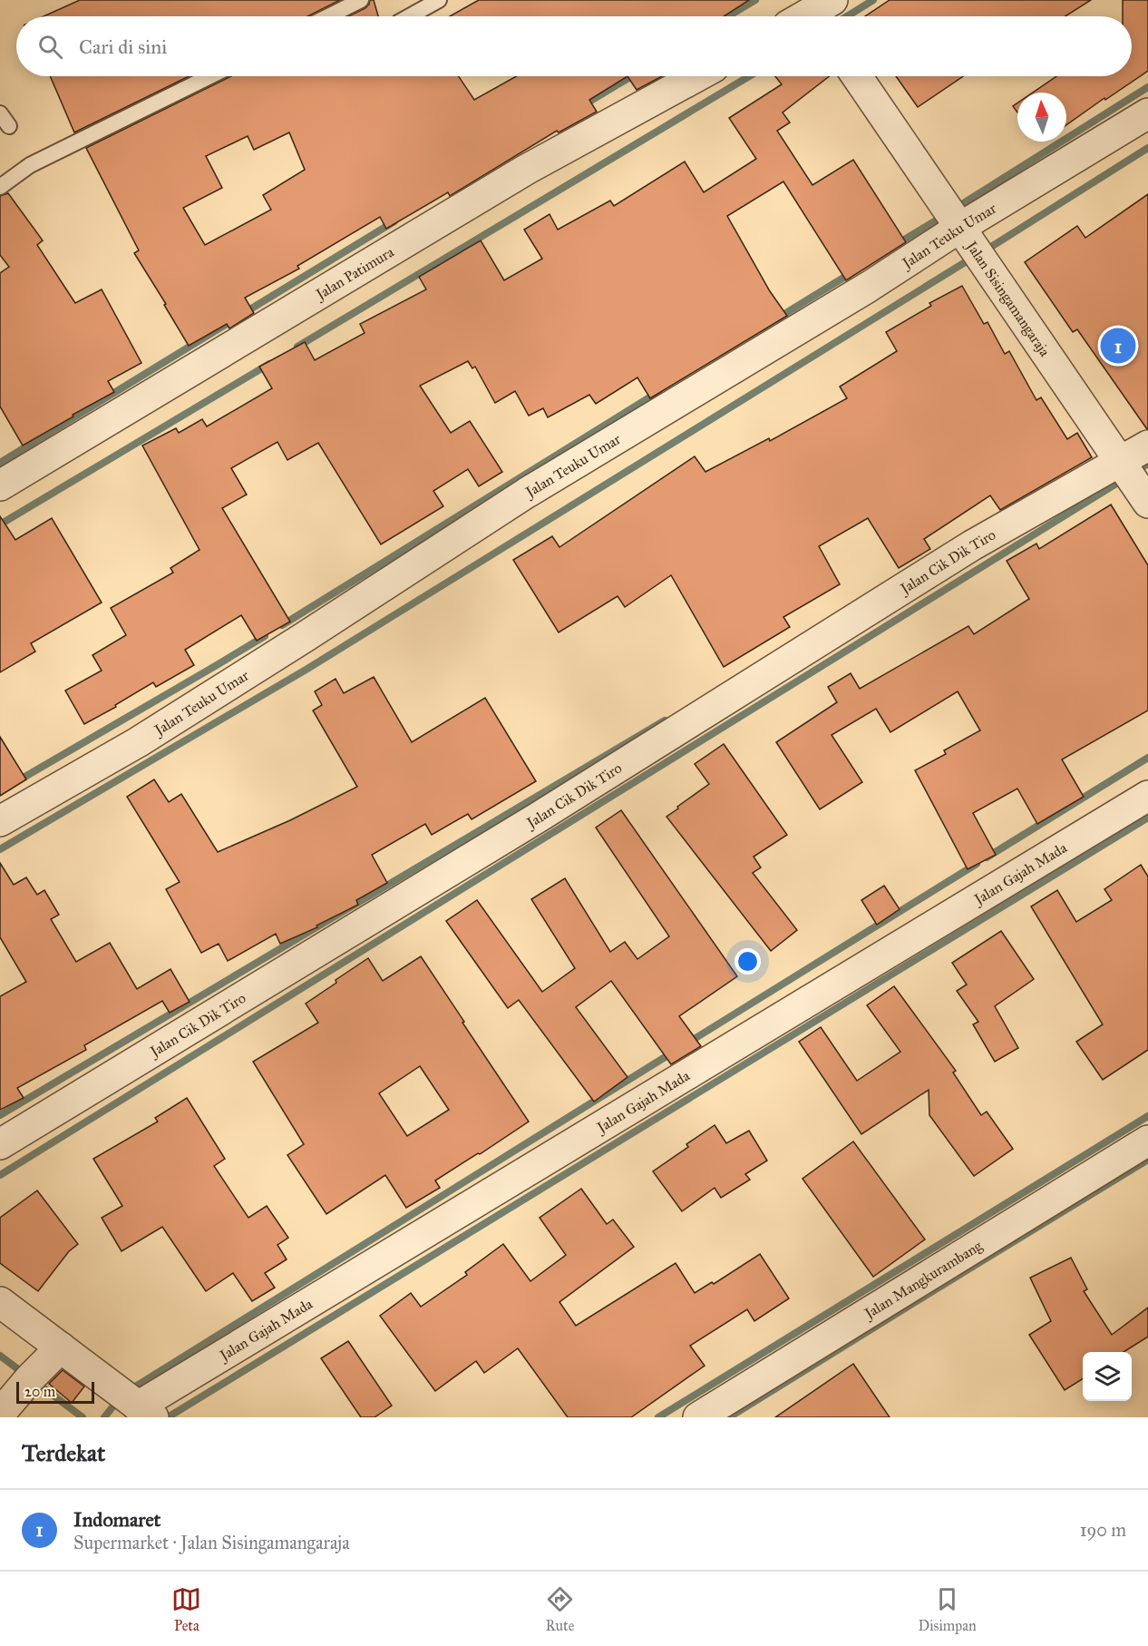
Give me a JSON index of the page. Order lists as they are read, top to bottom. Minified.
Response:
{"streets":{"street":["Jalan Teuku Umar","Jalan Patimura","Jalan Sisingamangaraja","Jalan Cik Dik Tiro","Jalan Gajah Mada","Jalan Mangkurambang"]},"crossings":[["Jalan Teuku Umar","Jalan Sisingamangaraja"],["Jalan Sisingamangaraja","Jalan Cik Dik Tiro"]],"scale_bar":"20 m","north":"top","page":{"search":"Cari di sini","pins":"1","scale":"20 m","heading":"Terdekat","list":[{"mark":"1","name":"Indomaret","note":"Supermarket · Jalan Sisingamangaraja","value":"190 m"}],"nav":["Peta","Rute","Disimpan"]}}
